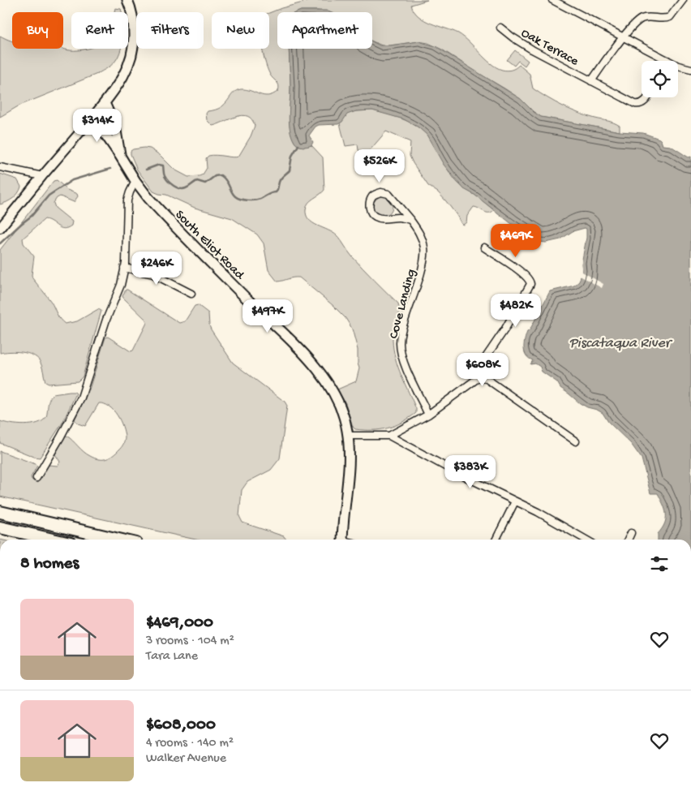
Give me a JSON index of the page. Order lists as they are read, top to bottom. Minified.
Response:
{"streets":{"main road":["South Eliot Road"],"street":["Oak Terrace","Cove Landing"]},"water":["Piscataqua River"],"page":{"chip":["Buy","Rent","Filters","New","Apartment"],"price":["$314K","$526K","$469K","$246K","$482K","$497K","$608K","$383K"],"heading":"8 homes","list":[{"name":"$469,000","note":"3 rooms · 104 m² · Tara Lane"},{"name":"$608,000","note":"4 rooms · 140 m² · Walker Avenue"}]}}
